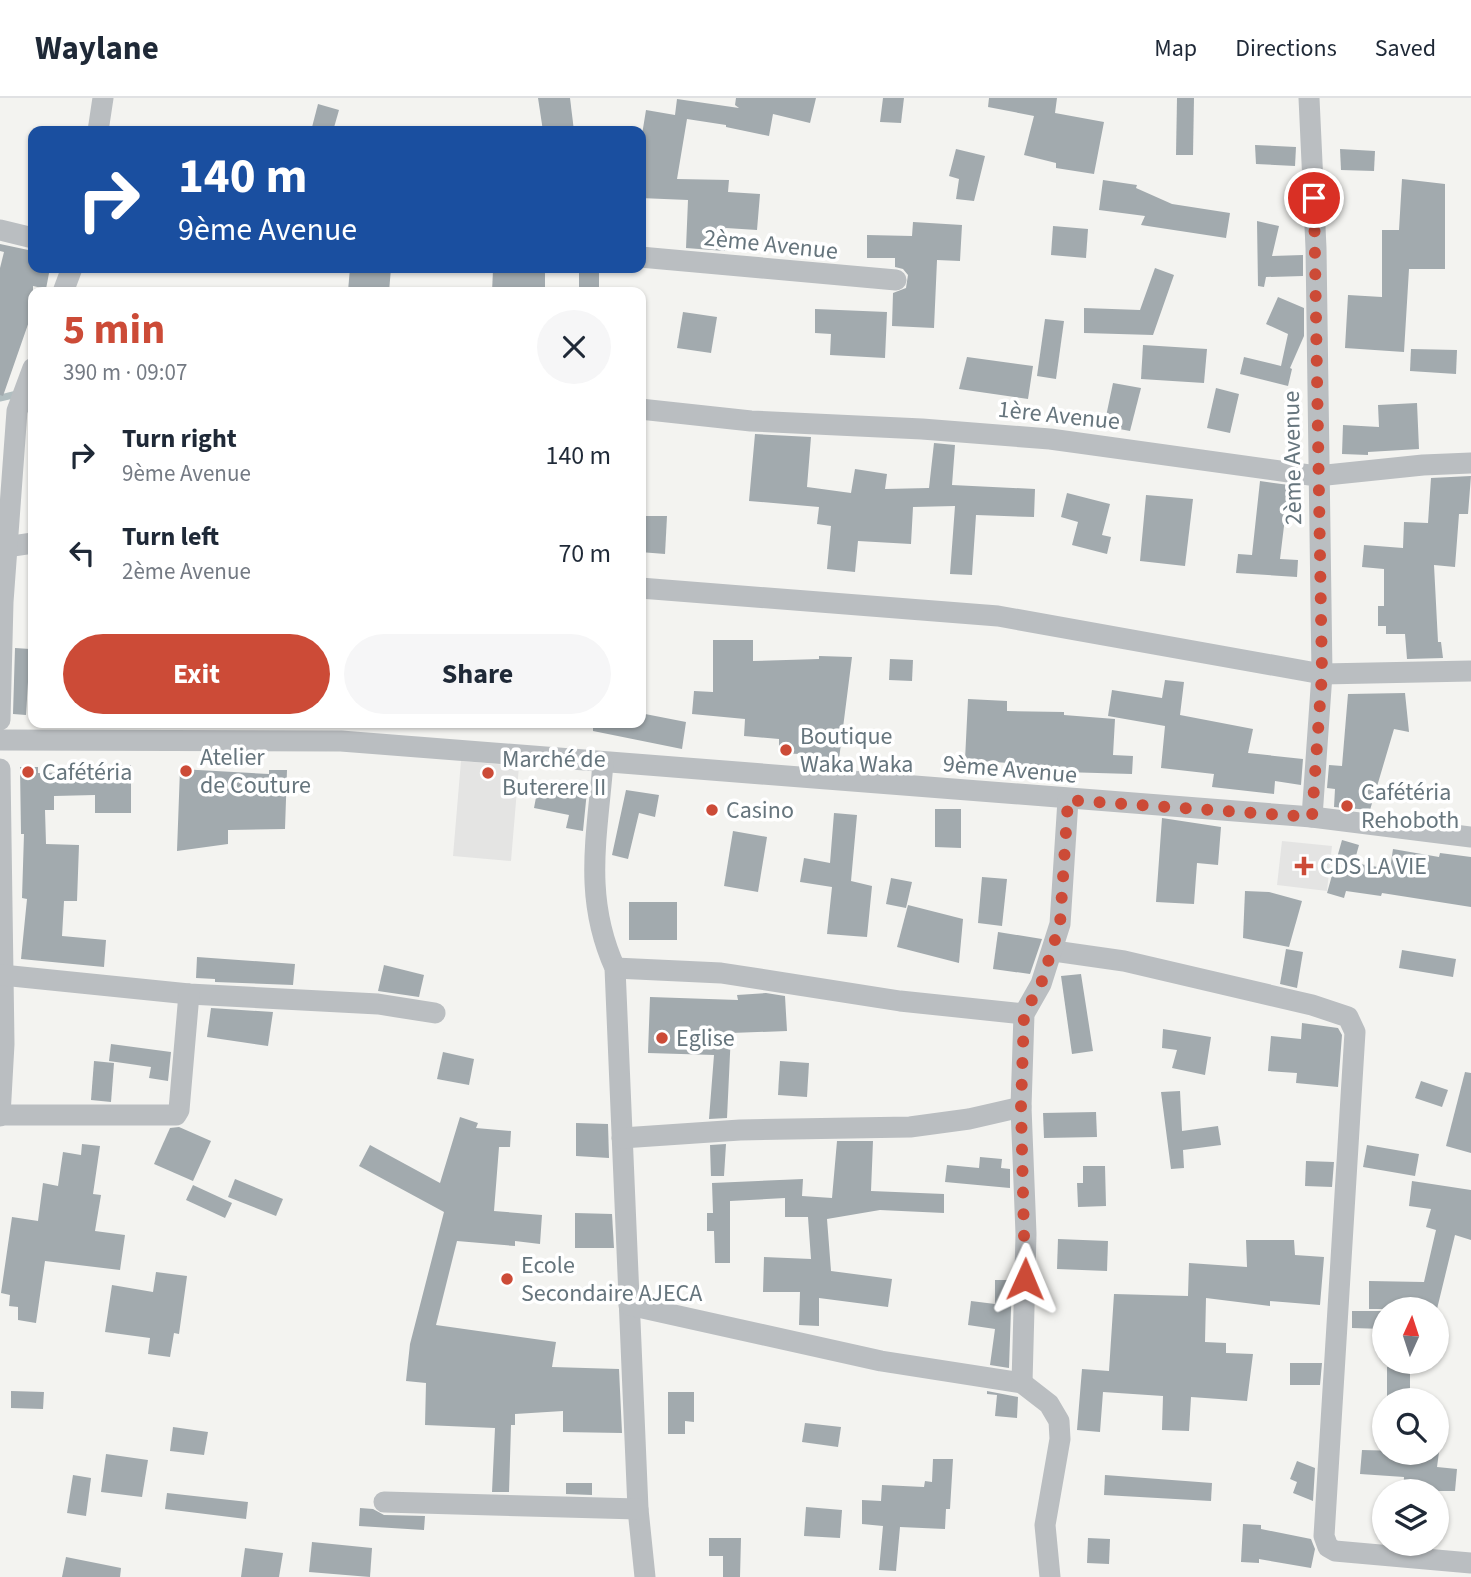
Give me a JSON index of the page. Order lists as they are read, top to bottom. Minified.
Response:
{"streets":{"street":["2ème Avenue","1ère Avenue","9ème Avenue"]},"crossings":[["2ème Avenue","1ère Avenue"],["2ème Avenue","9ème Avenue"]],"places":{"other":["Boutique Waka Waka","Atelier de Couture","Cafétéria","Marché de Buterere II","Cafétéria Rehoboth","Casino","Eglise","Ecole Secondaire AJECA"],"health":["CDS LA VIE"]},"north":"top","page":{"header":"Waylane","nav":["Map","Directions","Saved"],"turn":["140 m","9ème Avenue"],"heading":["5 min","390 m · 09:07"],"list":[{"name":"Turn right","note":"9ème Avenue","value":"140 m"},{"name":"Turn left","note":"2ème Avenue","value":"70 m"}],"buttons":["Exit","Share"]}}
